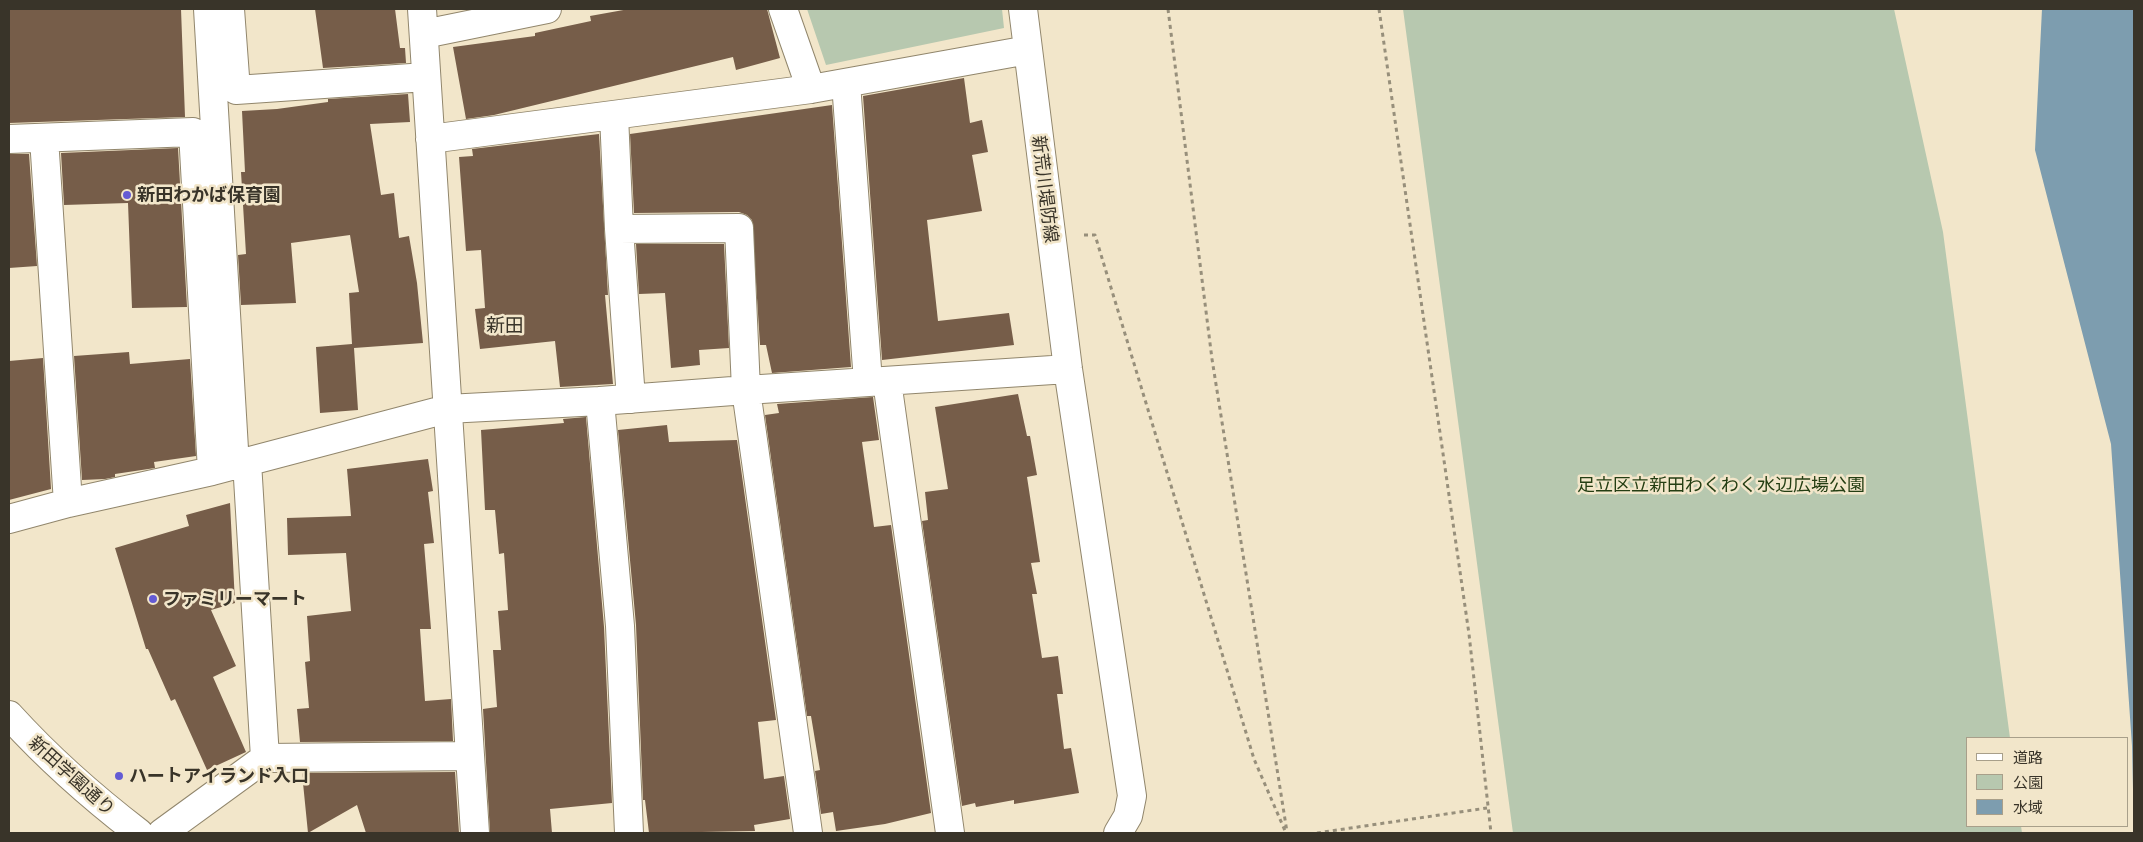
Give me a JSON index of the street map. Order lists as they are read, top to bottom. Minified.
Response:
{"streets":{"street":["新荒川堤防線","新田学園通り"]},"districts":["新田"],"parks":["足立区立新田わくわく水辺広場公園"],"places":["新田わかば保育園","ファミリーマート","ハートアイランド入口"],"legend":["道路","公園","水域"]}
